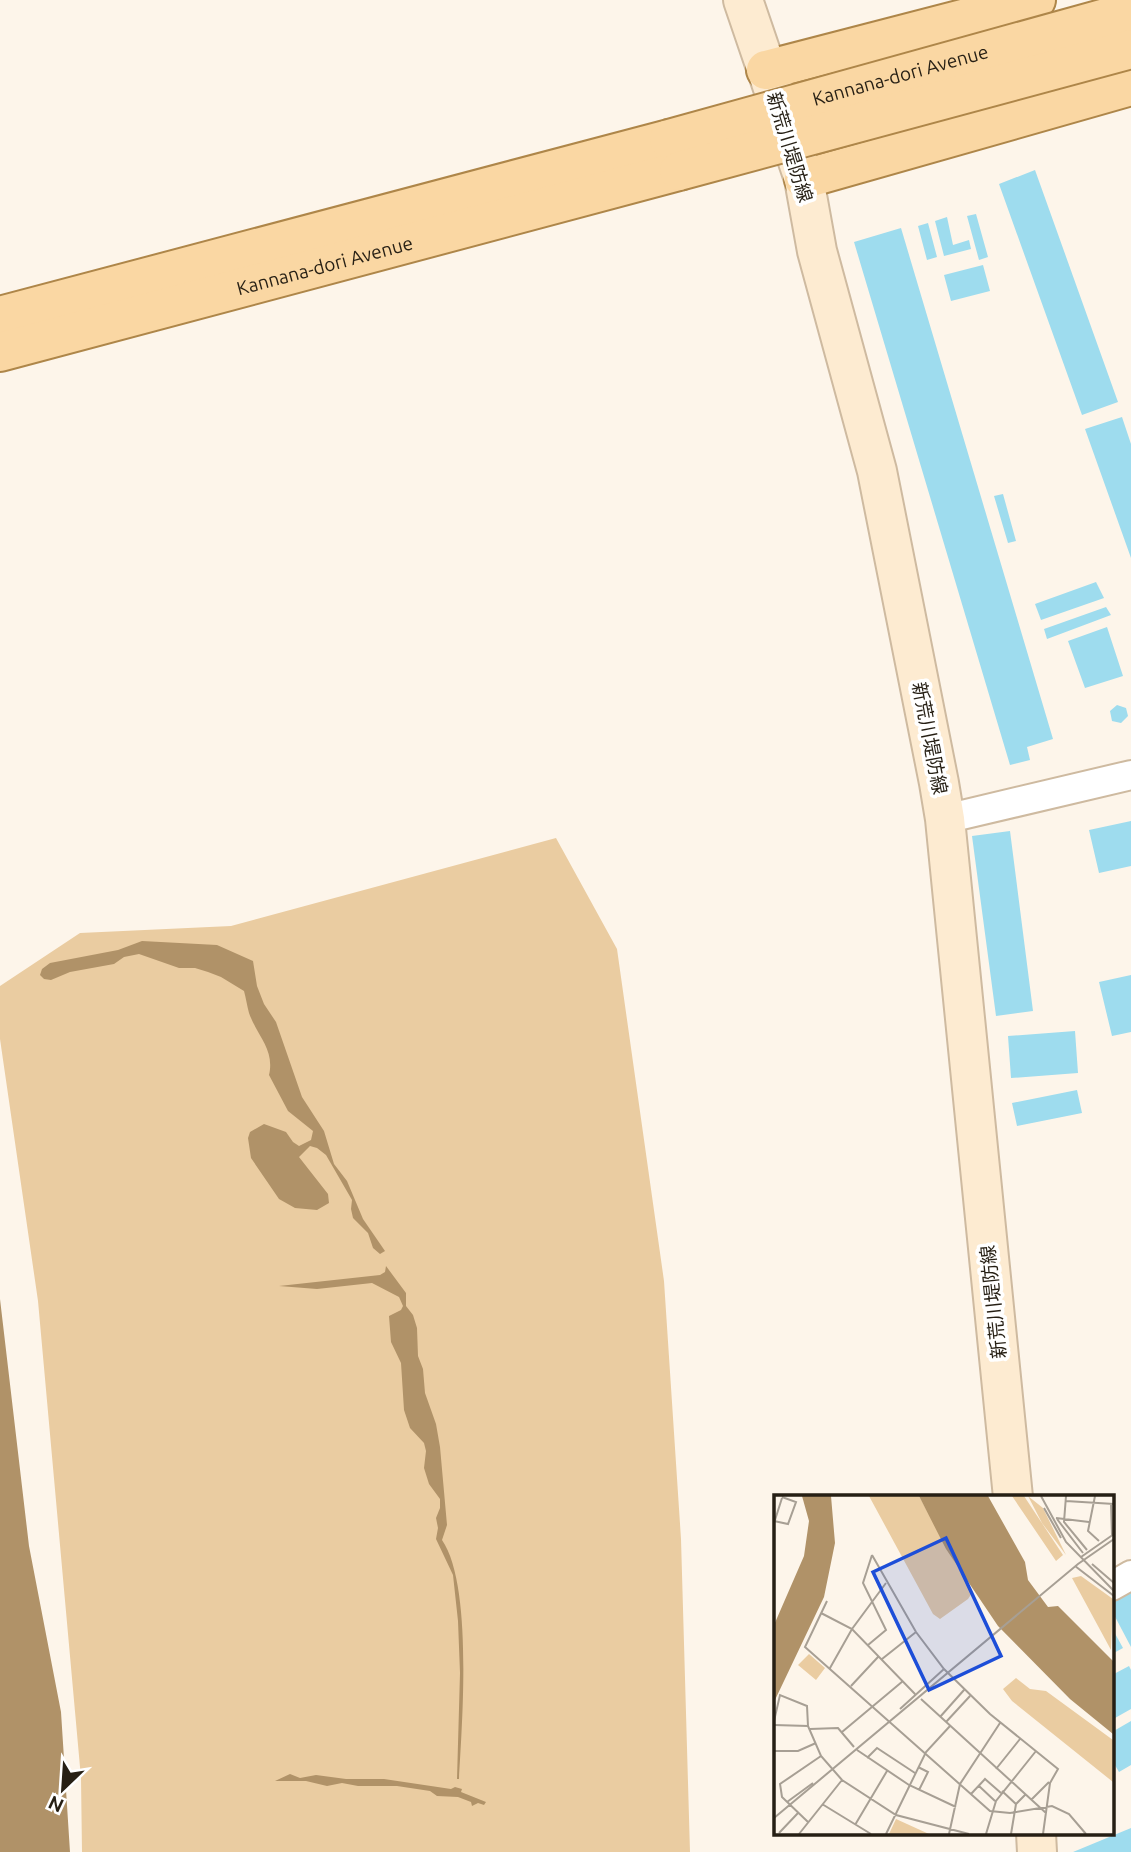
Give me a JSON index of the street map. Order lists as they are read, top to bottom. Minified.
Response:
{"streets":{"main road":["Kannana-dori Avenue"],"street":["新荒川堤防線"]},"north":"bottom left"}
